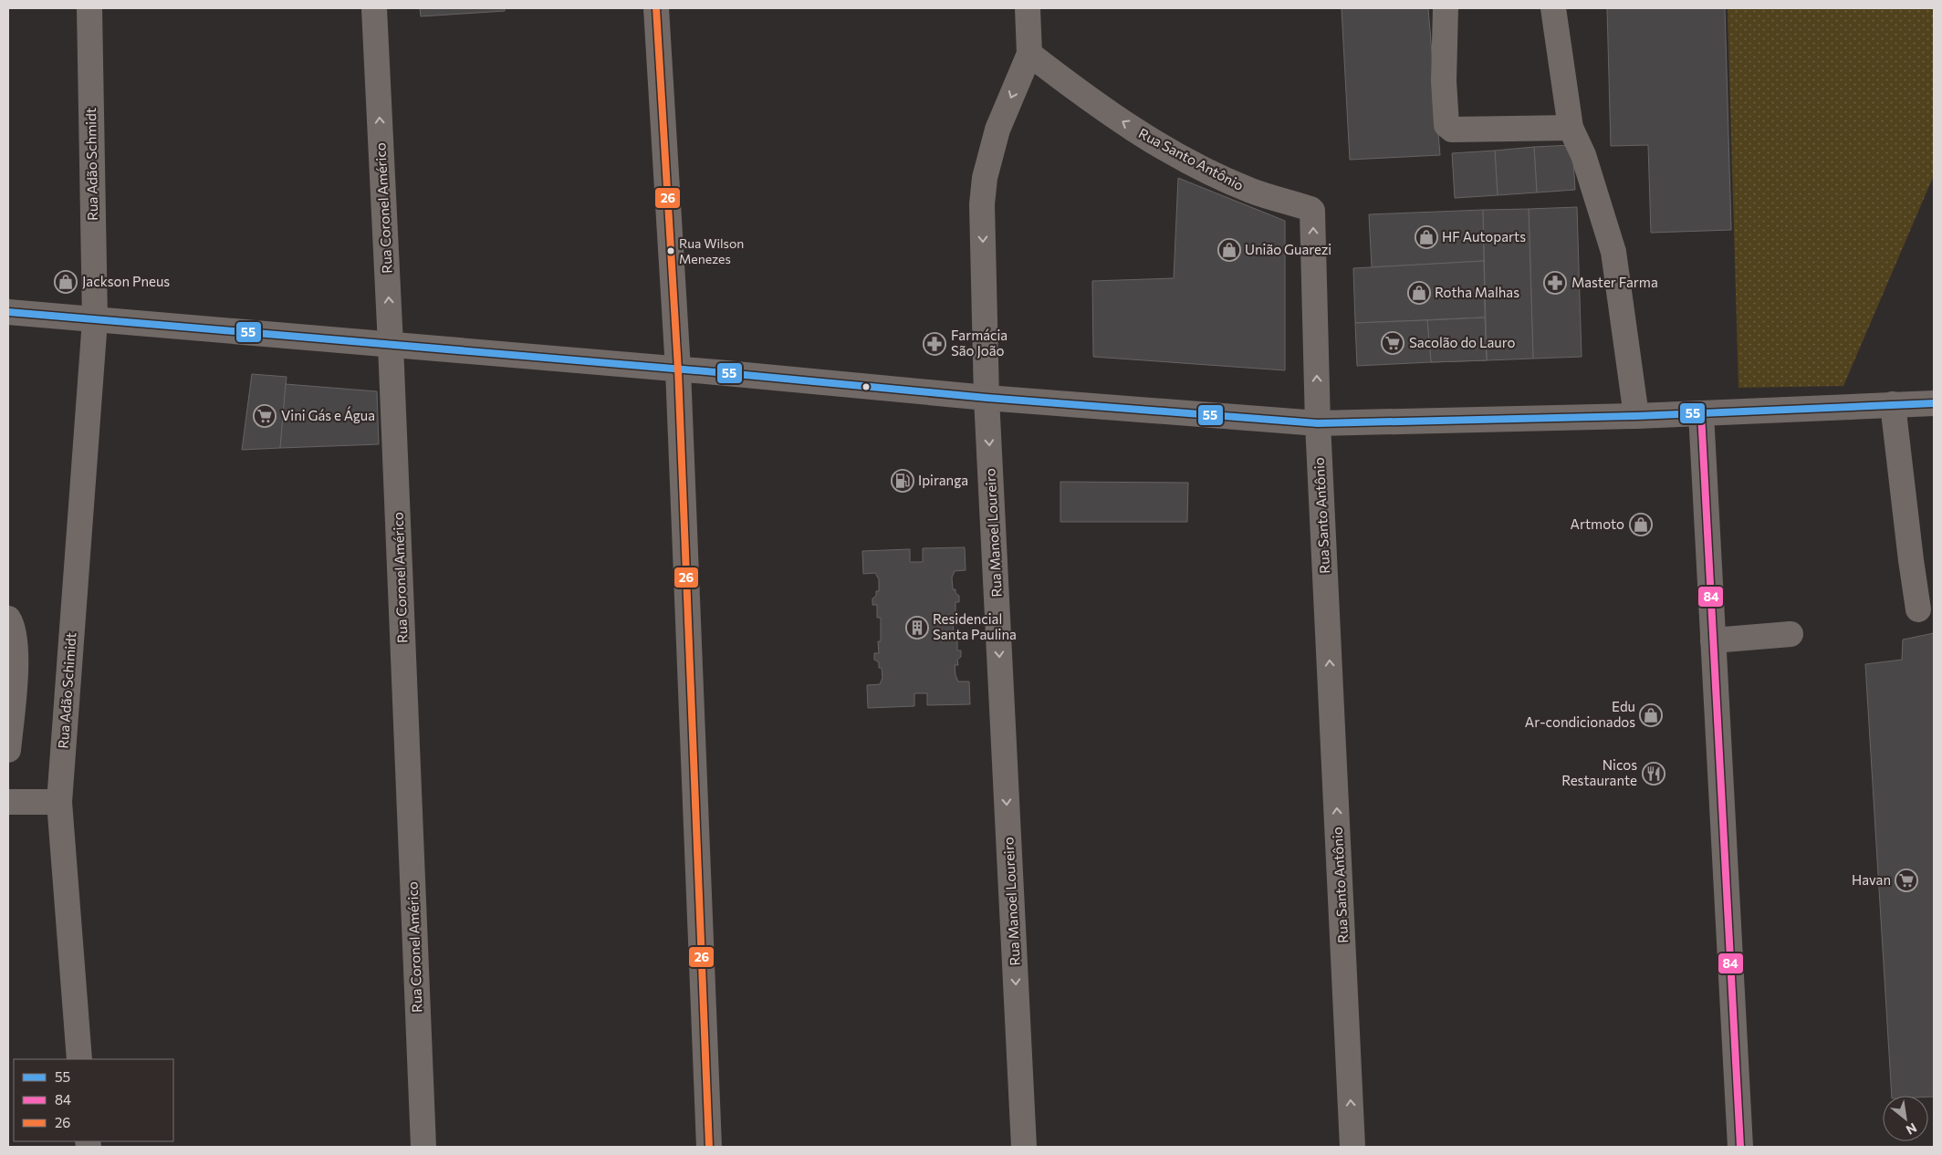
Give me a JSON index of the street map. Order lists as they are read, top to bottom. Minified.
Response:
{"streets":{"street":["Rua Santo Antônio","Rua Adão Schmidt","Rua Coronel Américo","Rua Manoel Loureiro","Rua Adão Schimidt"]},"crossings":[["Rua Santo Antônio","Rua Manoel Loureiro"],["Rua Adão Schmidt","Rua Adão Schimidt"]],"one_way":["Rua Santo Antônio","Rua Manoel Loureiro"],"places":{"shop":["HF Autoparts","União Guarezi","Jackson Pneus","Rotha Malhas","Artmoto","Edu Ar-condicionados"],"other":["Rua Wilson Menezes"],"pharmacy":["Master Farma","Farmácia São João"],"supermarket":["Sacolão do Lauro","Vini Gás e Água","Havan"],"fuel station":["Ipiranga"],"building":["Residencial Santa Paulina"],"restaurant":["Nicos Restaurante"]},"lines":["transit line 26","transit line 55","transit line 84"],"legend":["55","84","26"],"north":"bottom right"}
